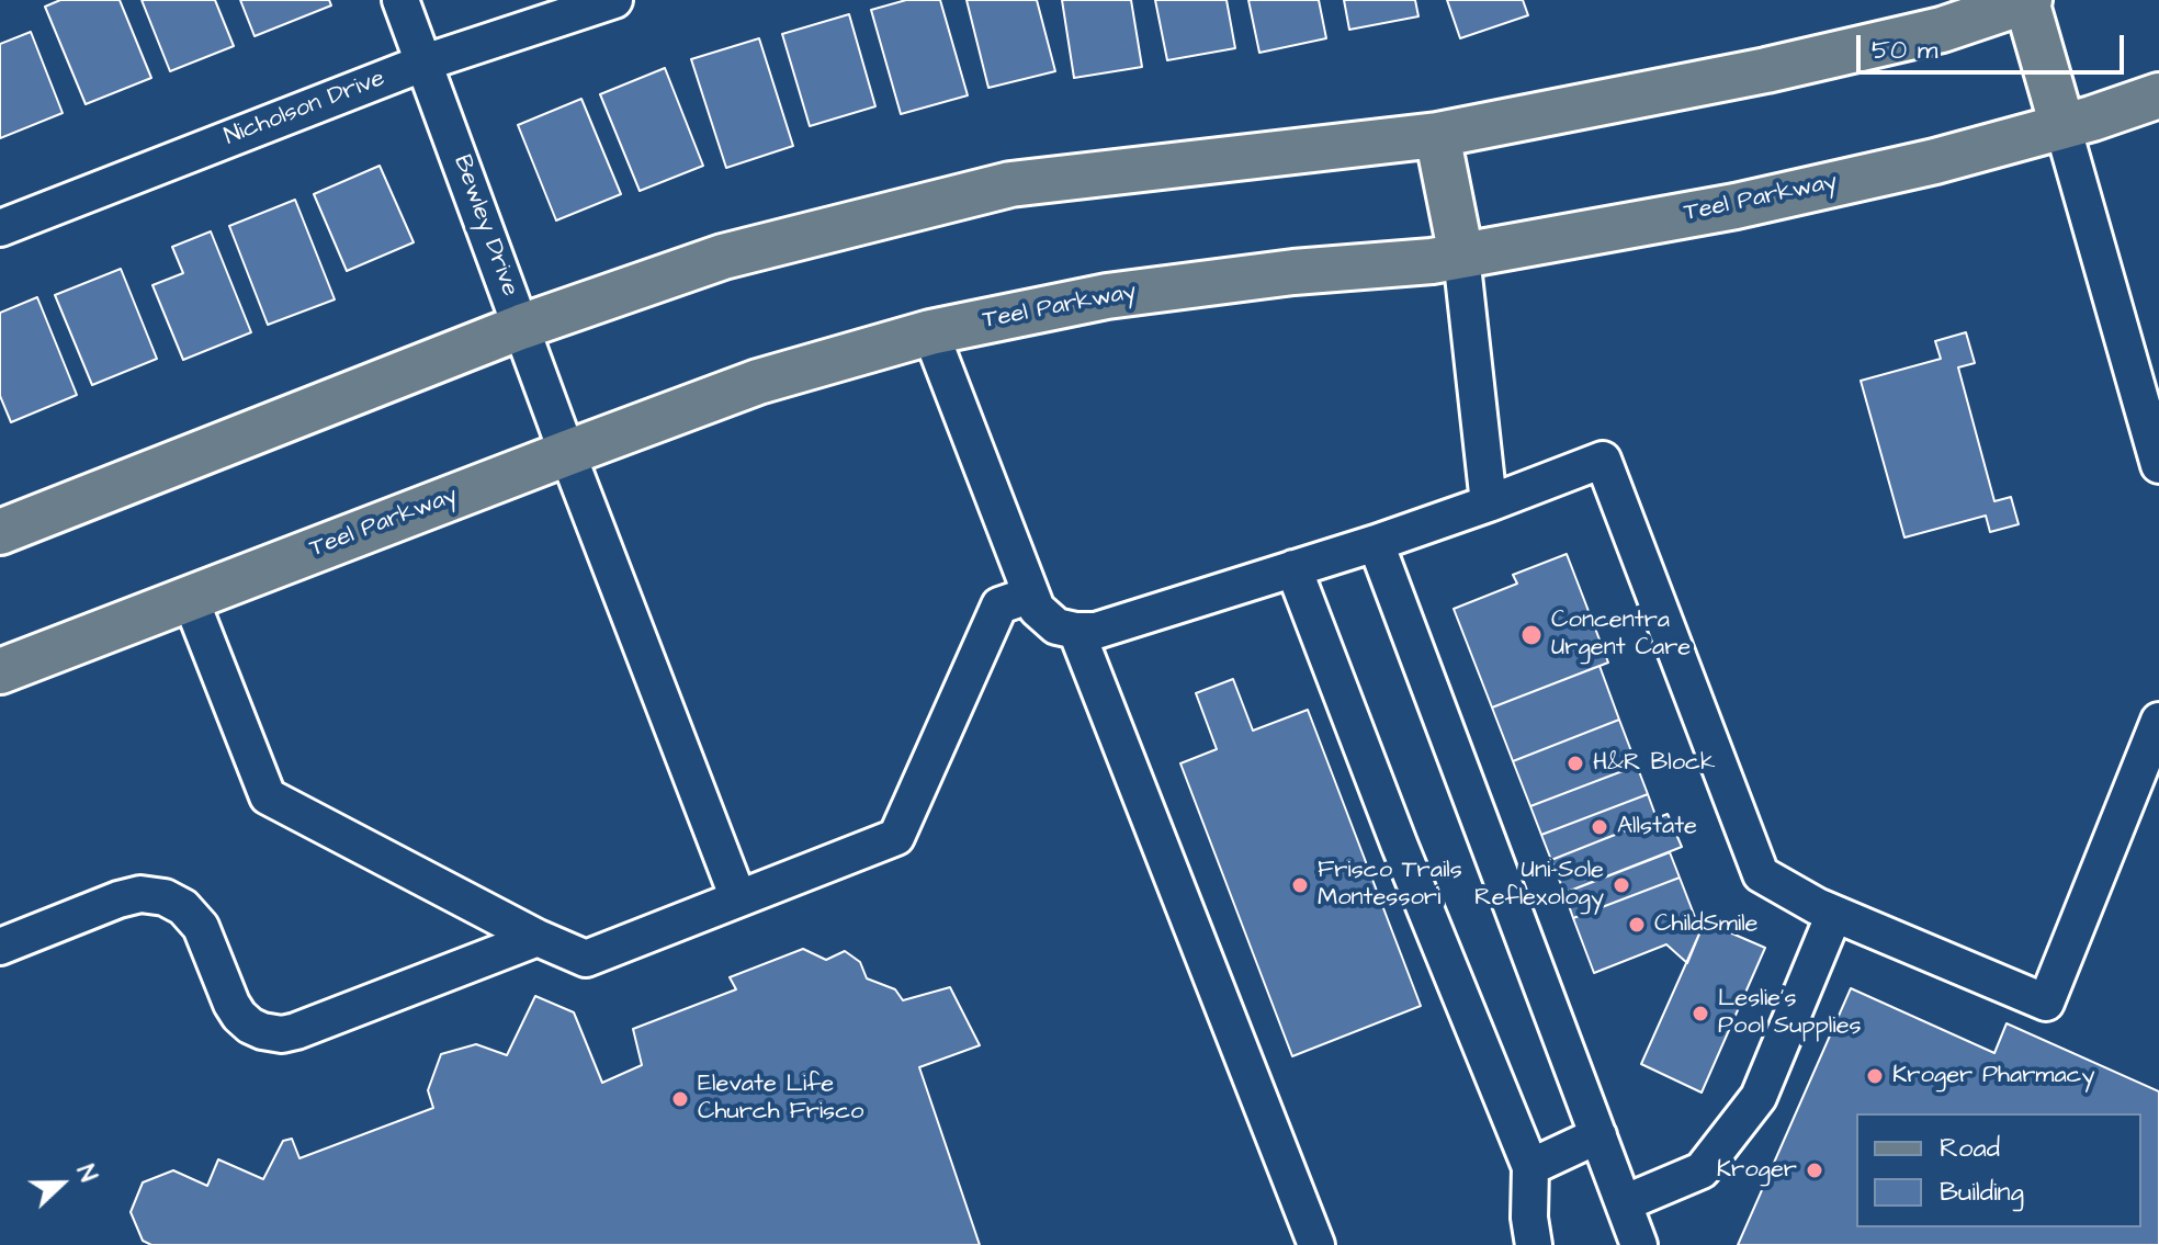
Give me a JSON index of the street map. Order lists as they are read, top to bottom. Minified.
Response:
{"streets":{"main road":["Teel Parkway"],"street":["Nicholson Drive","Bewley Drive"]},"crossings":[["Nicholson Drive","Bewley Drive"],["Teel Parkway","Bewley Drive"]],"places":["Concentra Urgent Care","H&R Block","Allstate","Frisco Trails Montessori","Uni-Sole Reflexology","ChildSmile","Leslie's Pool Supplies","Kroger Pharmacy","Elevate Life Church Frisco","Kroger"],"legend":["Road","Building"],"scale_bar":"50 m","north":"right"}
